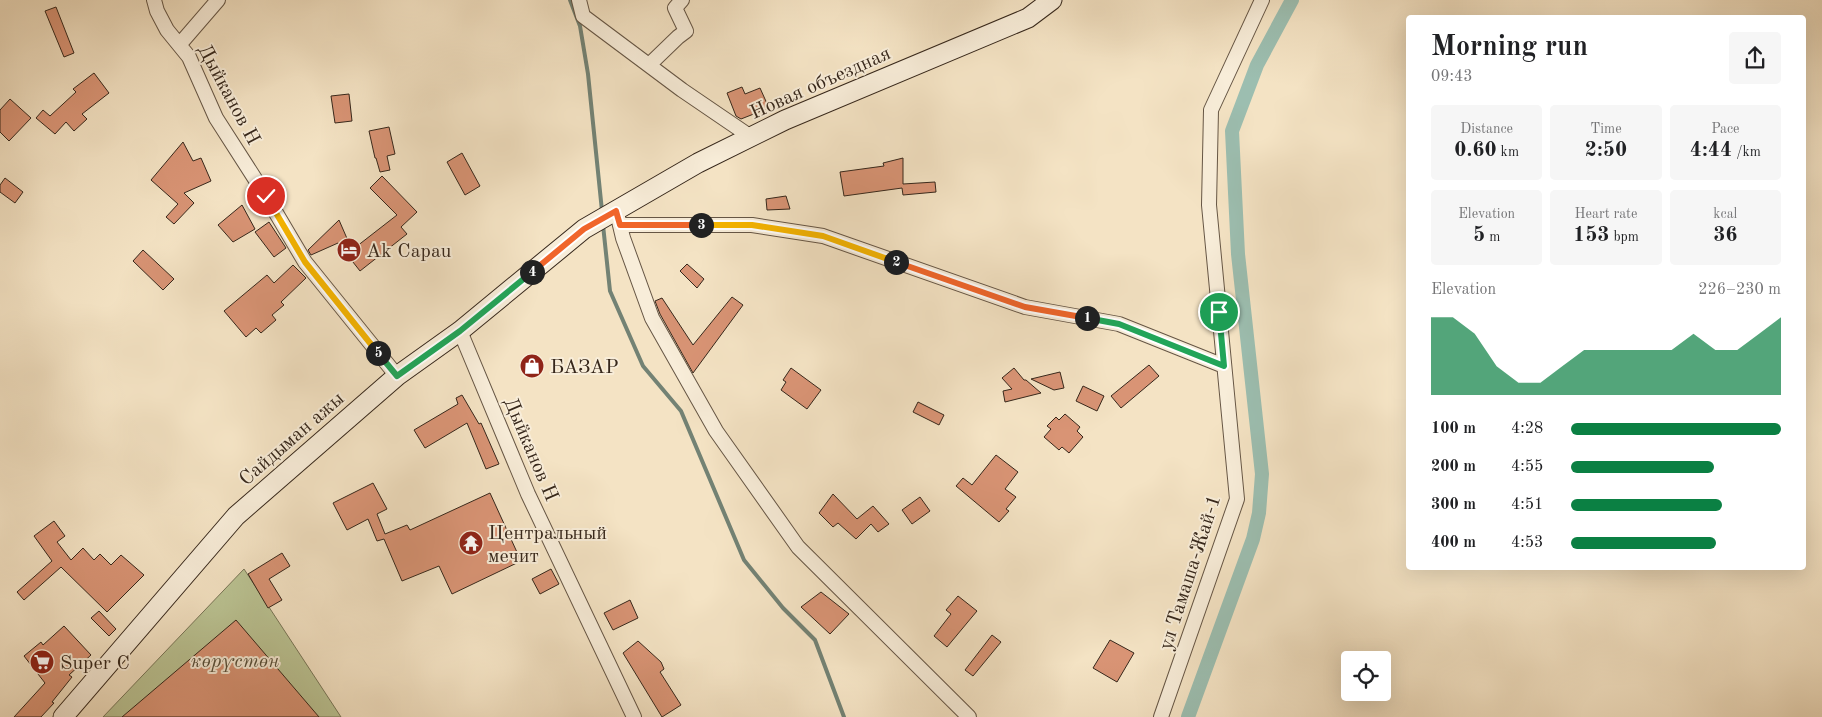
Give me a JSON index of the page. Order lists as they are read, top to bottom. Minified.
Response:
{"streets":{"main road":["Новая объездная","Сайдыман ажы"],"street":["Дыйканов Н","ул Тамаша-Жай-1"]},"crossings":[["Новая объездная","Сайдыман ажы"],["Дыйканов Н","Сайдыман ажы"]],"parks":["көрүстөн"],"places":{"hotel":["Ak Capau"],"shop":["БАЗАР"],"temple":["Центральный мечит"],"supermarket":["Super C"]},"page":{"heading":["Morning run","09:43"],"stats":[["Distance","0.60 km"],["Time","2:50"],["Pace","4:44 /km"],["Elevation","5 m"],["Heart rate","153 bpm"],["kcal","36"]],"pins":["3","2","4","1","5"],"chart":["Elevation","226–230 m"],"list":[{"name":"100 m","note":"4:28"},{"name":"200 m","note":"4:55"},{"name":"300 m","note":"4:51"},{"name":"400 m","note":"4:53"}]}}
